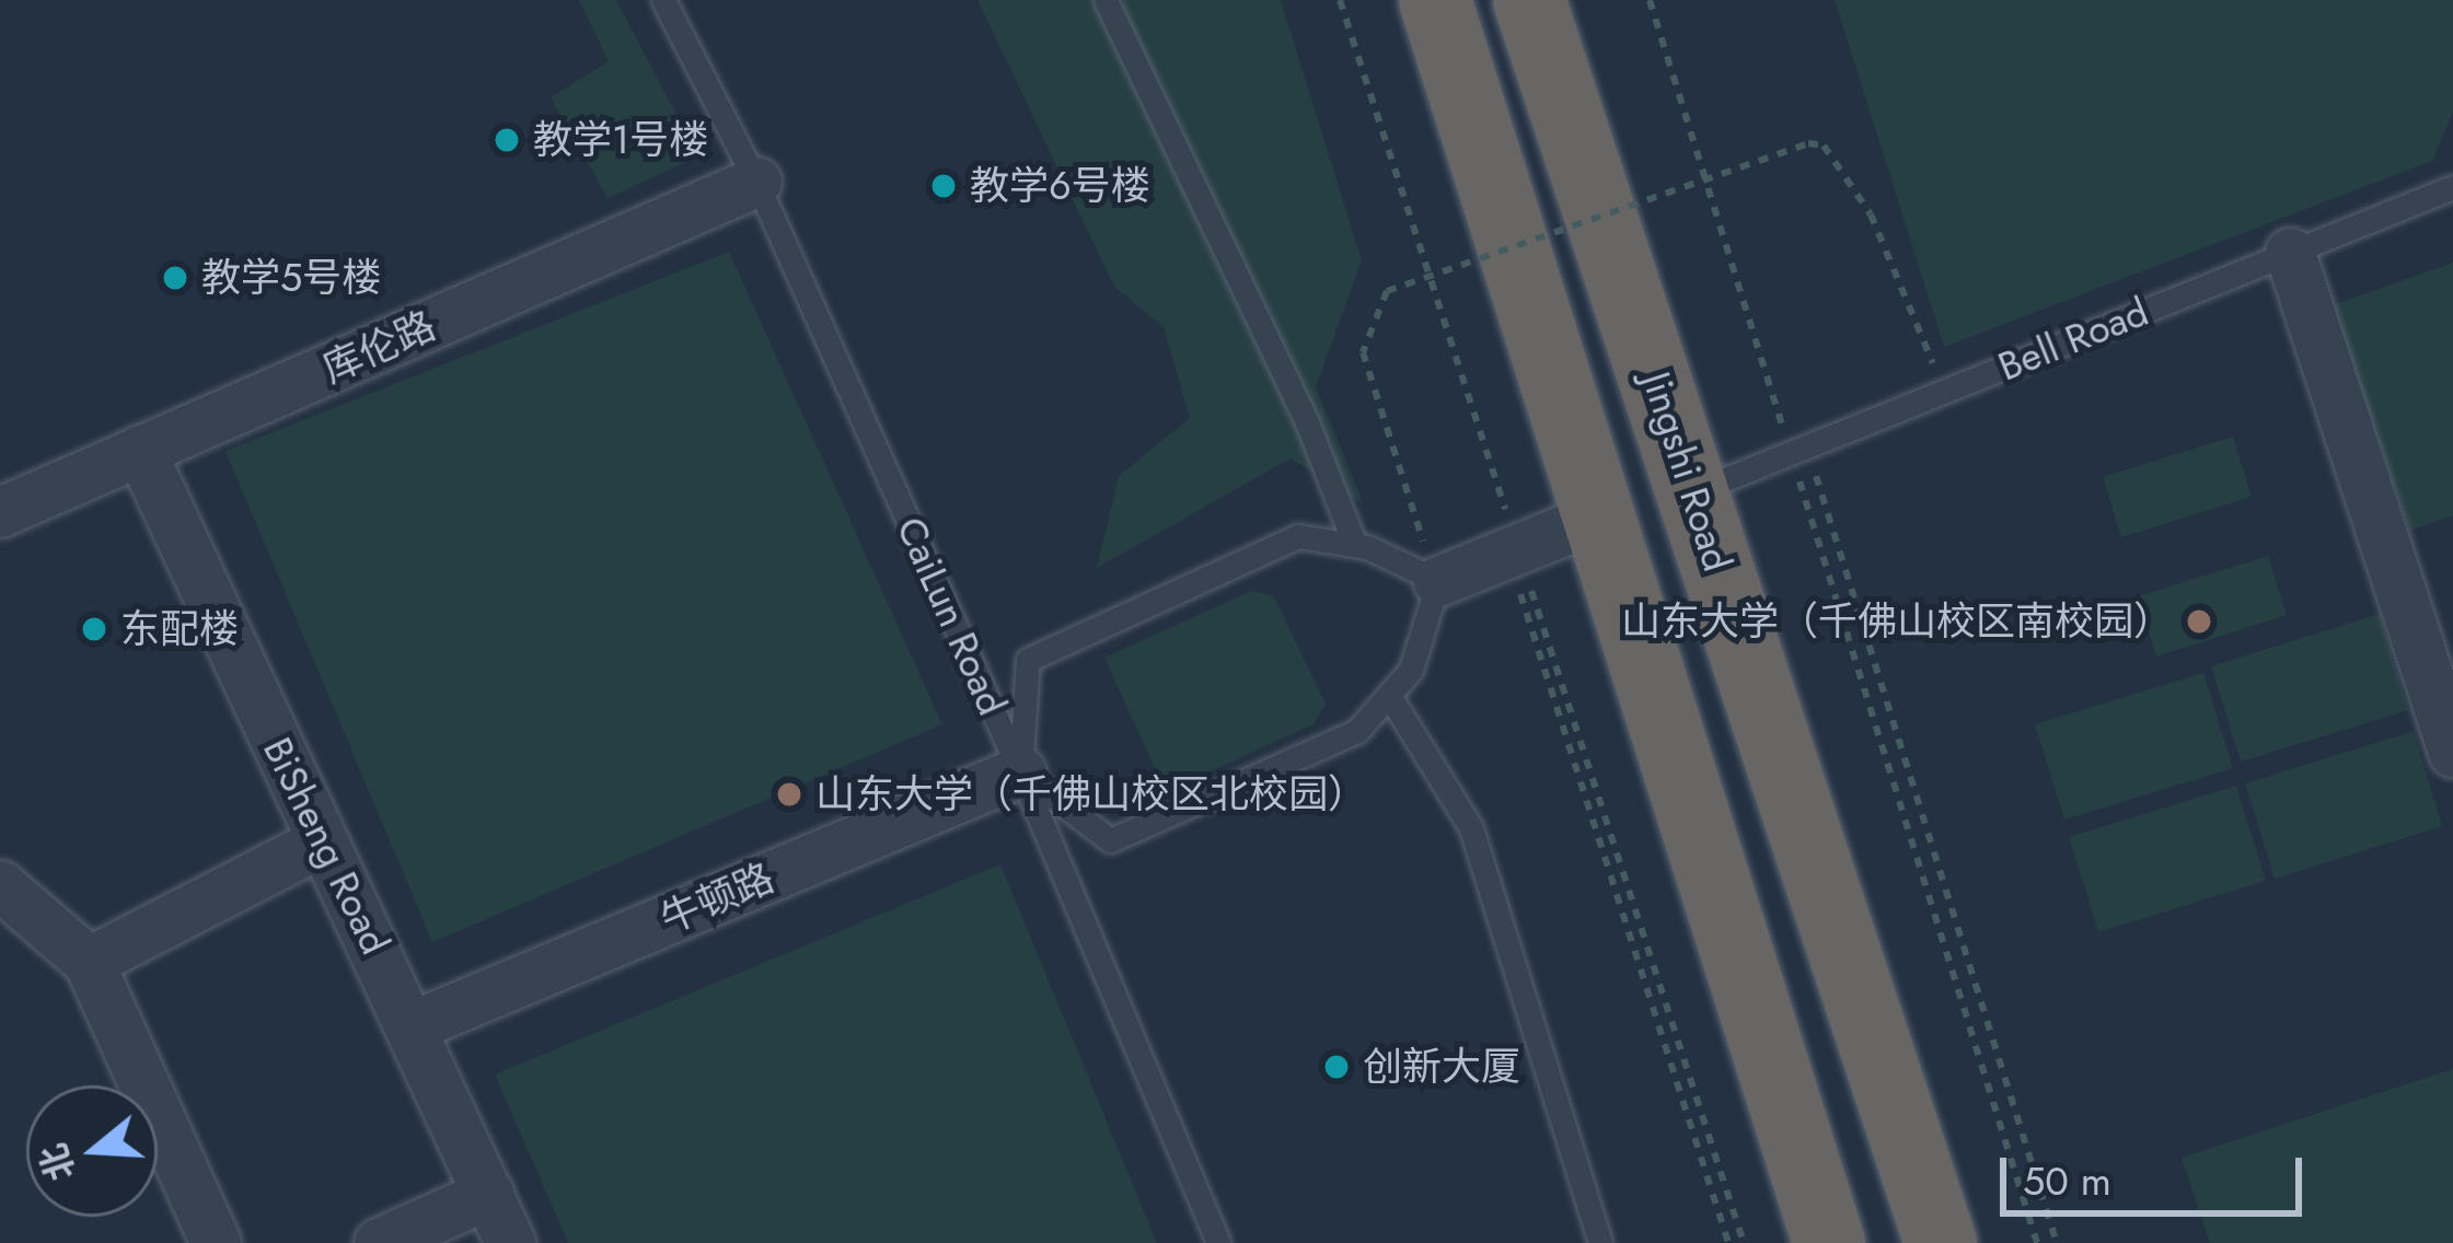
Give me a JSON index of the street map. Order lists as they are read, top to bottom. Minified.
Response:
{"streets":{"highway":["Jingshi Road"],"street":["库伦路","BiSheng Road","牛顿路"],"lane":["Bell Road","CaiLun Road"]},"crossings":[["Bell Road","Jingshi Road"],["库伦路","CaiLun Road"],["库伦路","BiSheng Road"],["CaiLun Road","牛顿路"],["BiSheng Road","牛顿路"]],"places":["教学1号楼","教学6号楼","教学5号楼","山东大学（千佛山校区南校园）","东配楼","山东大学（千佛山校区北校园）","创新大厦"],"scale_bar":"50 m","north":"left"}
